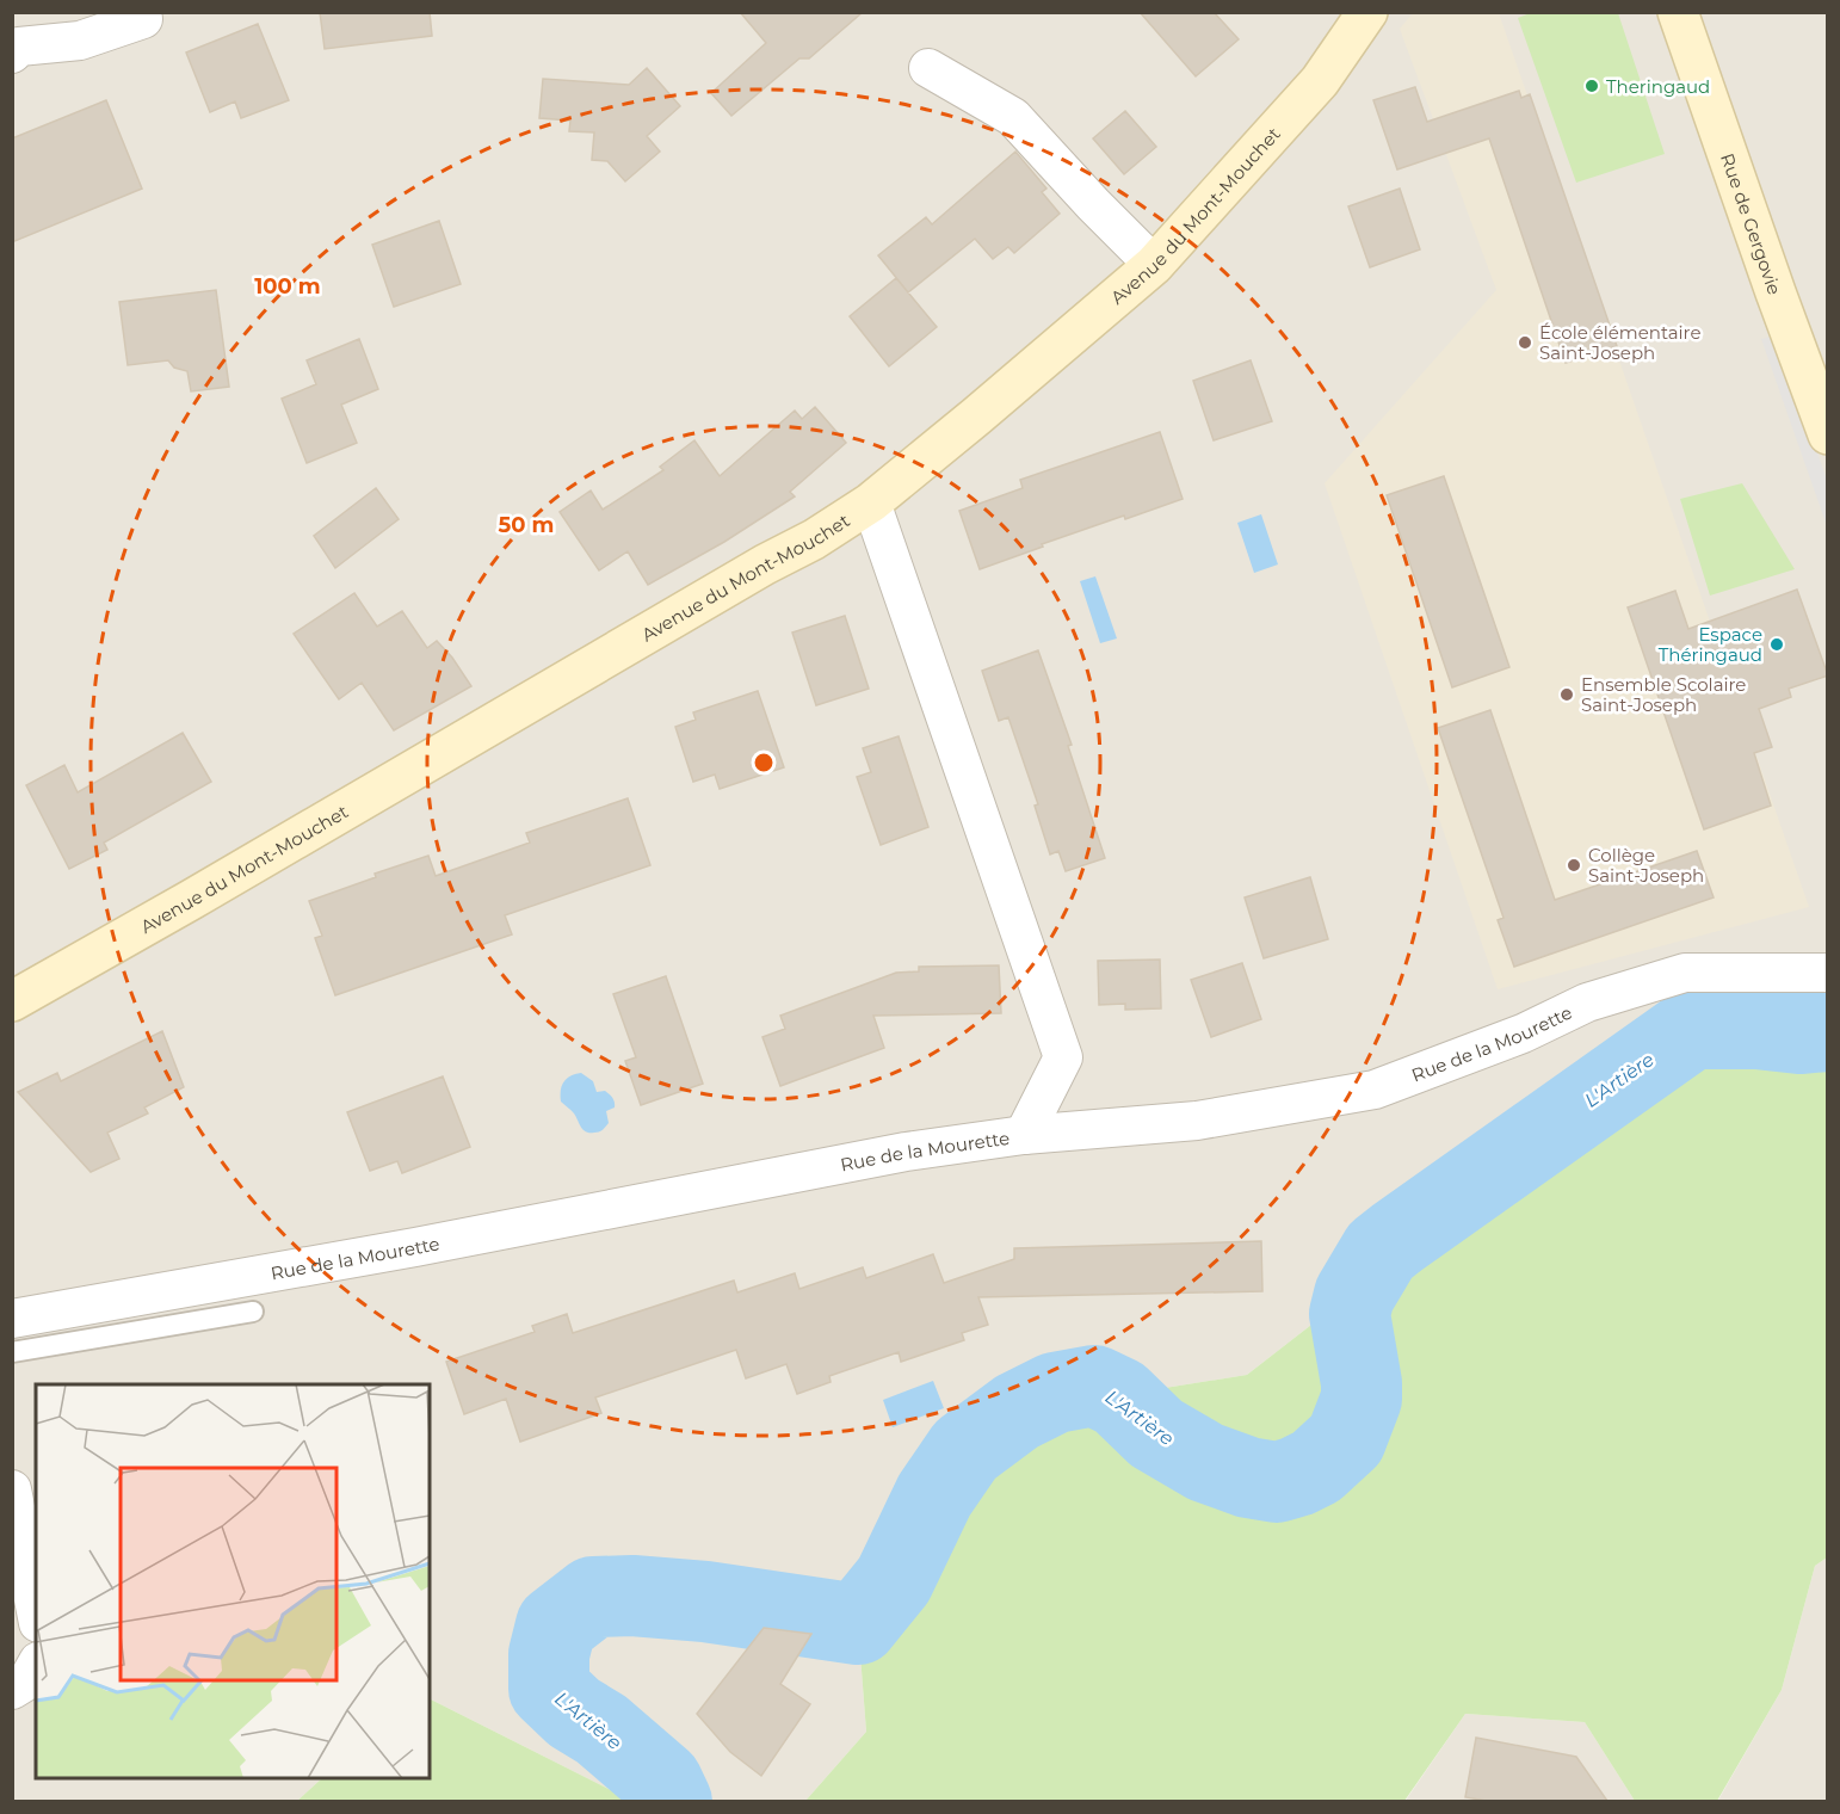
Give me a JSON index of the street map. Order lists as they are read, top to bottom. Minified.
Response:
{"streets":{"main road":["Avenue du Mont-Mouchet","Rue de Gergovie"],"street":["Rue de la Mourette"]},"water":["L'Artière"],"places":["Theringaud","École élémentaire Saint-Joseph","Espace Théringaud","Ensemble Scolaire Saint-Joseph","Collège Saint-Joseph"],"rings":["100 m","50 m"]}
